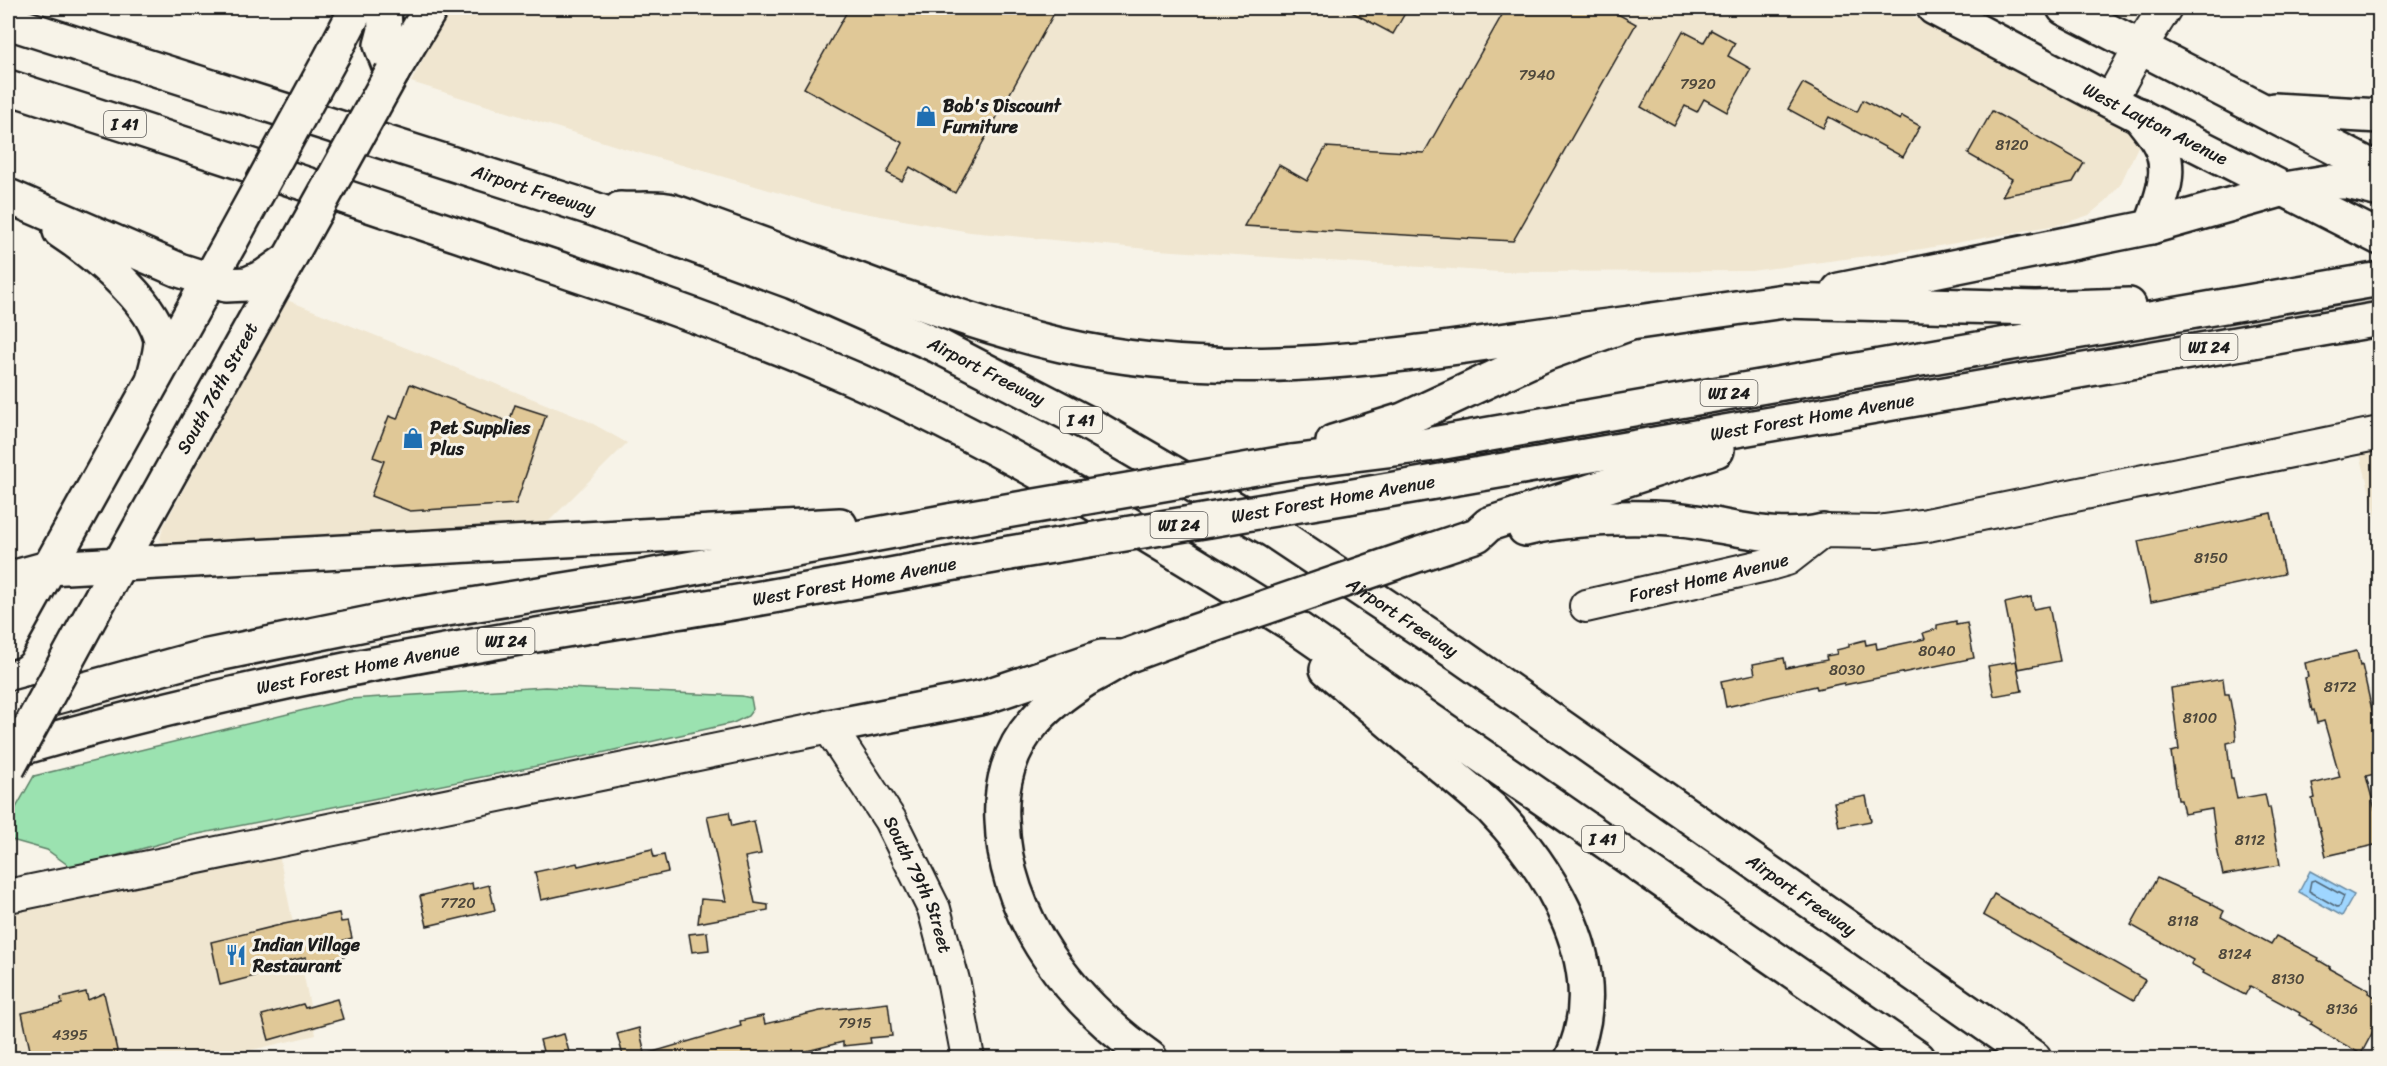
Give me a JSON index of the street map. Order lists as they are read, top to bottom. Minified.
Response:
{"streets":{"main road":["I 41","West Layton Avenue","Airport Freeway","WI 24","South 76th Street","West Forest Home Avenue"],"street":["Forest Home Avenue","South 79th Street"]},"places":{"shop":["Bob's Discount Furniture","Pet Supplies Plus"],"restaurant":["Indian Village Restaurant"]},"house_numbers":["7940","7920","8120","8150","8040","8030","8172","8100","8112","7720","8118","8124","8130","8136","7915","4395"]}
